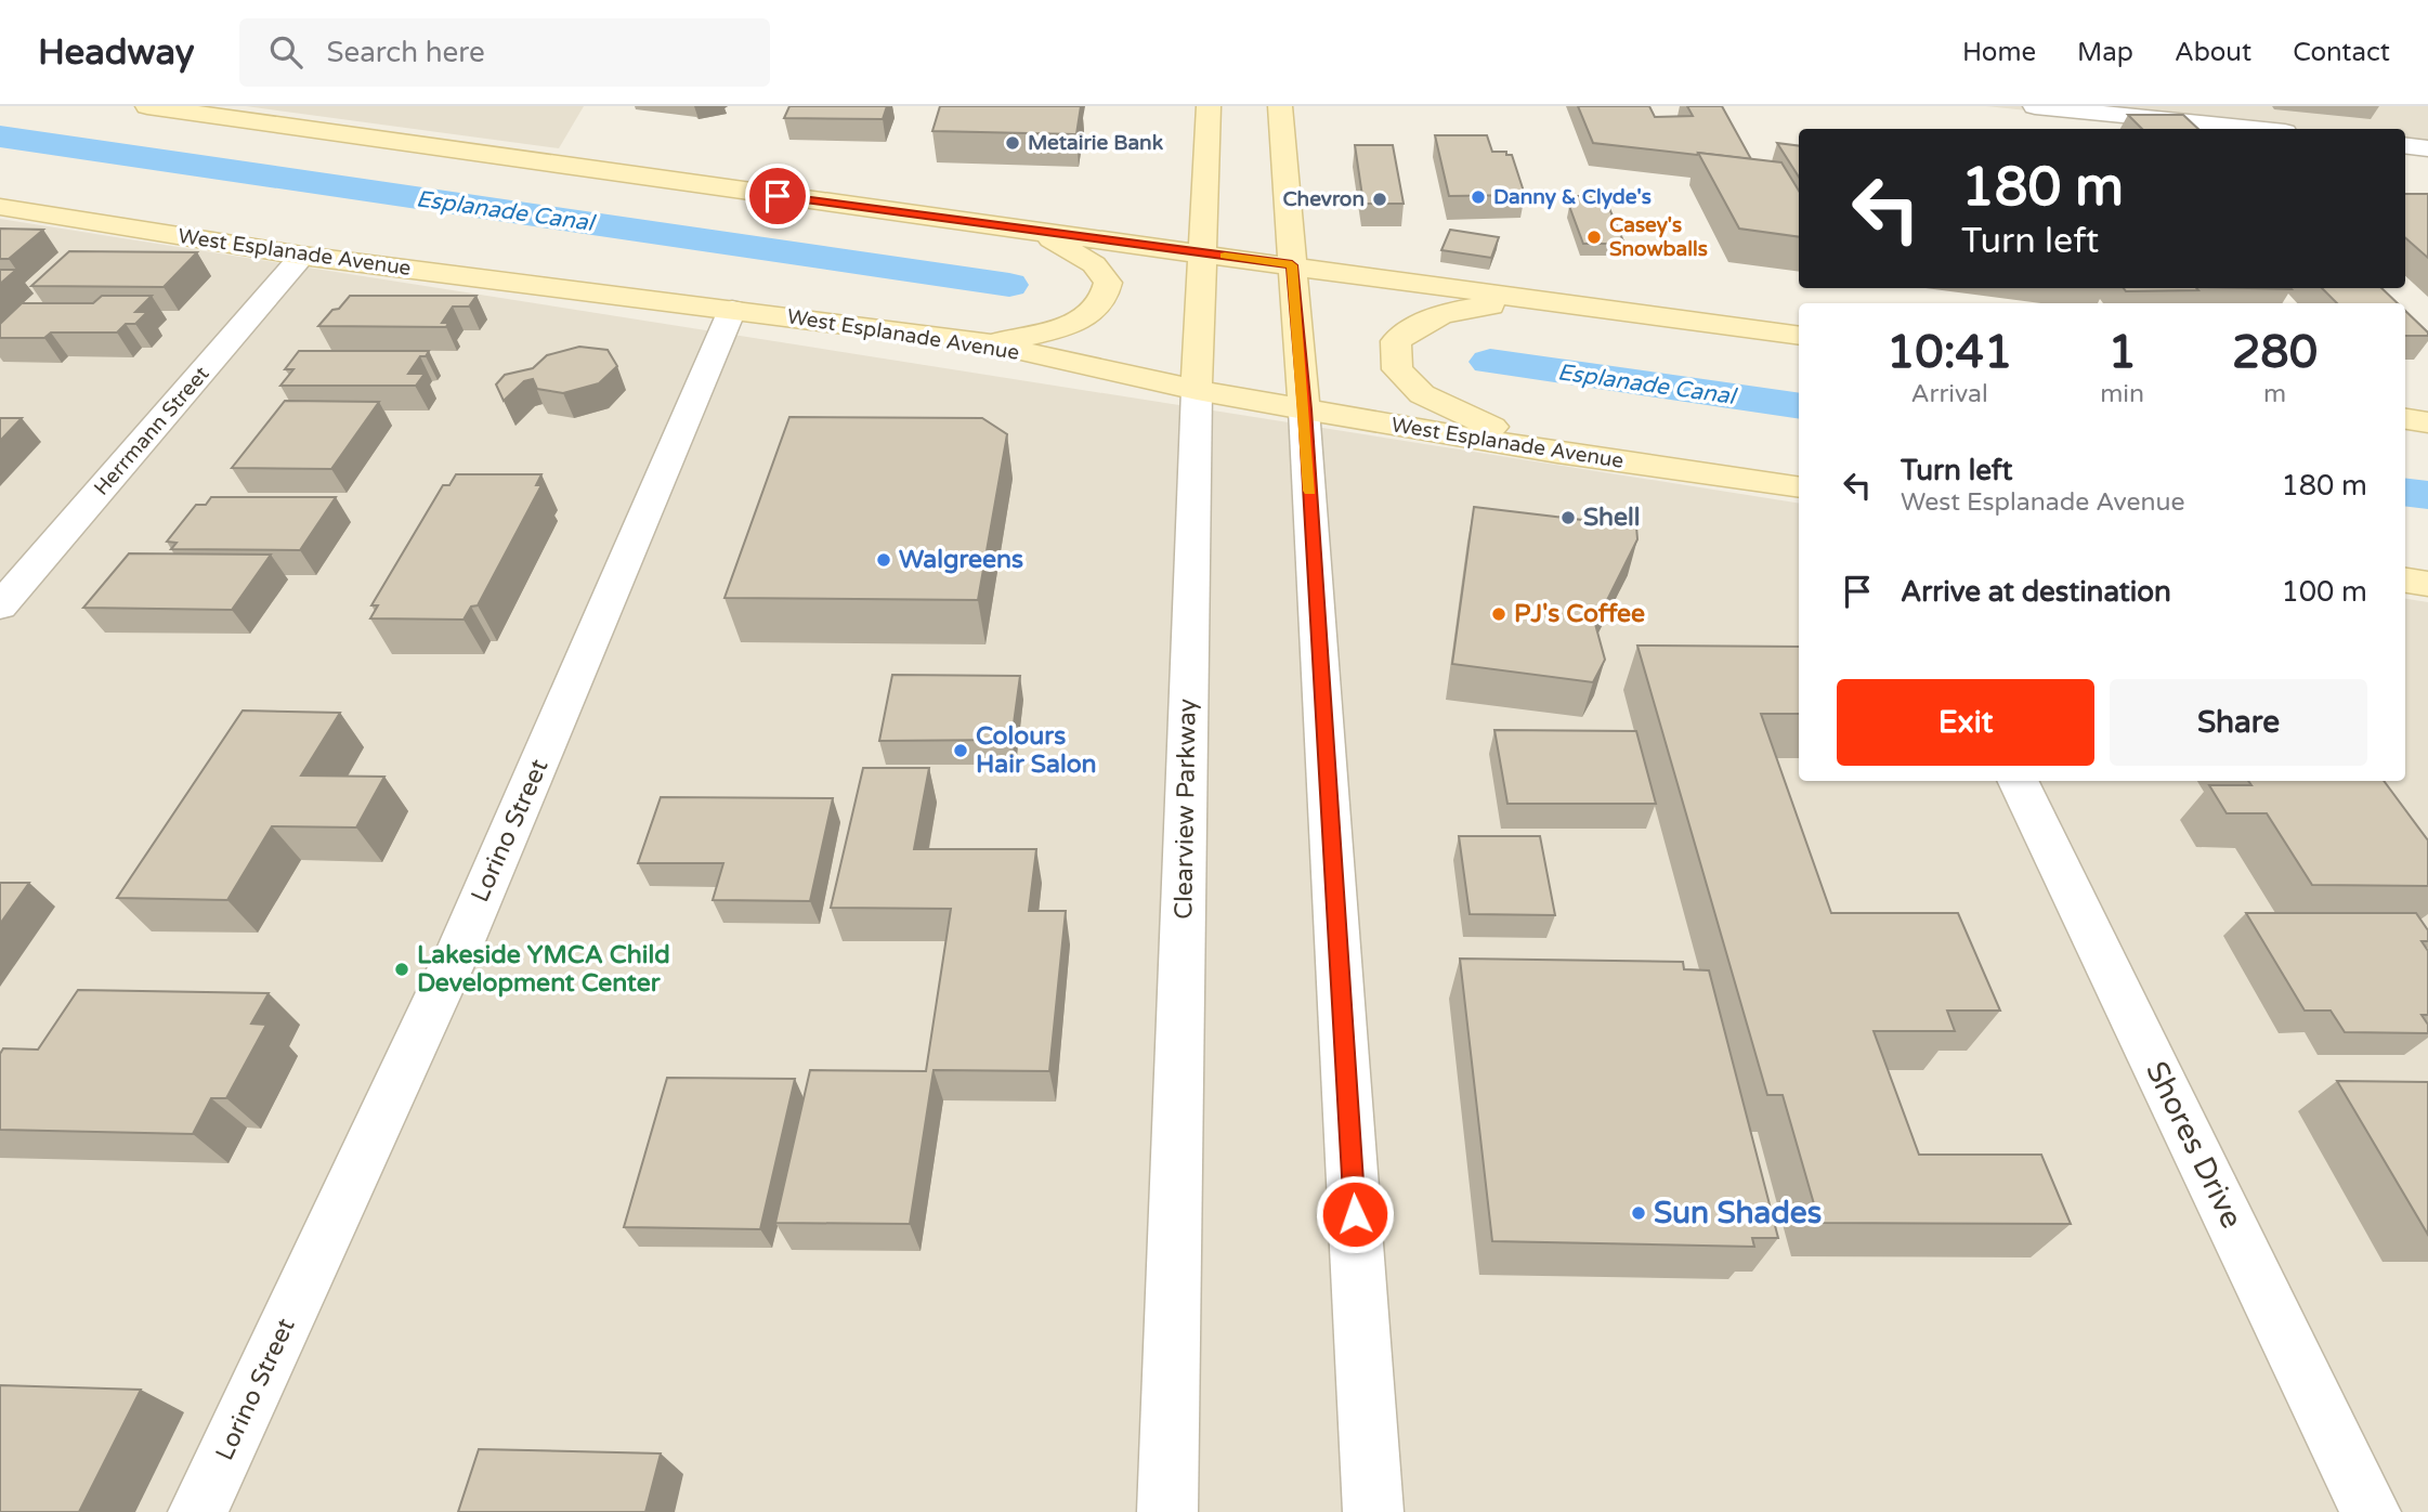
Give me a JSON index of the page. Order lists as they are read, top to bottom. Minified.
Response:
{"streets":{"main road":["West Esplanade Avenue","Clearview Parkway"],"street":["Herrmann Street","Lorino Street","Shores Drive"]},"crossings":[["West Esplanade Avenue","Herrmann Street"],["West Esplanade Avenue","Clearview Parkway"],["West Esplanade Avenue","Lorino Street"]],"water":["Esplanade Canal"],"places":["Metairie Bank","Danny & Clyde's","Chevron","Casey's Snowballs","Shell","Walgreens","PJ's Coffee","Colours Hair Salon","Lakeside YMCA Child Development Center","Sun Shades"],"page":{"header":"Headway","search":"Search here","nav":["Home","Map","About","Contact"],"turn":["180 m","Turn left"],"eta":["10:41","Arrival","1","min","280","m"],"list":[{"name":"Turn left","note":"West Esplanade Avenue","value":"180 m"},{"name":"Arrive at destination","value":"100 m"}],"buttons":["Exit","Share"]}}
